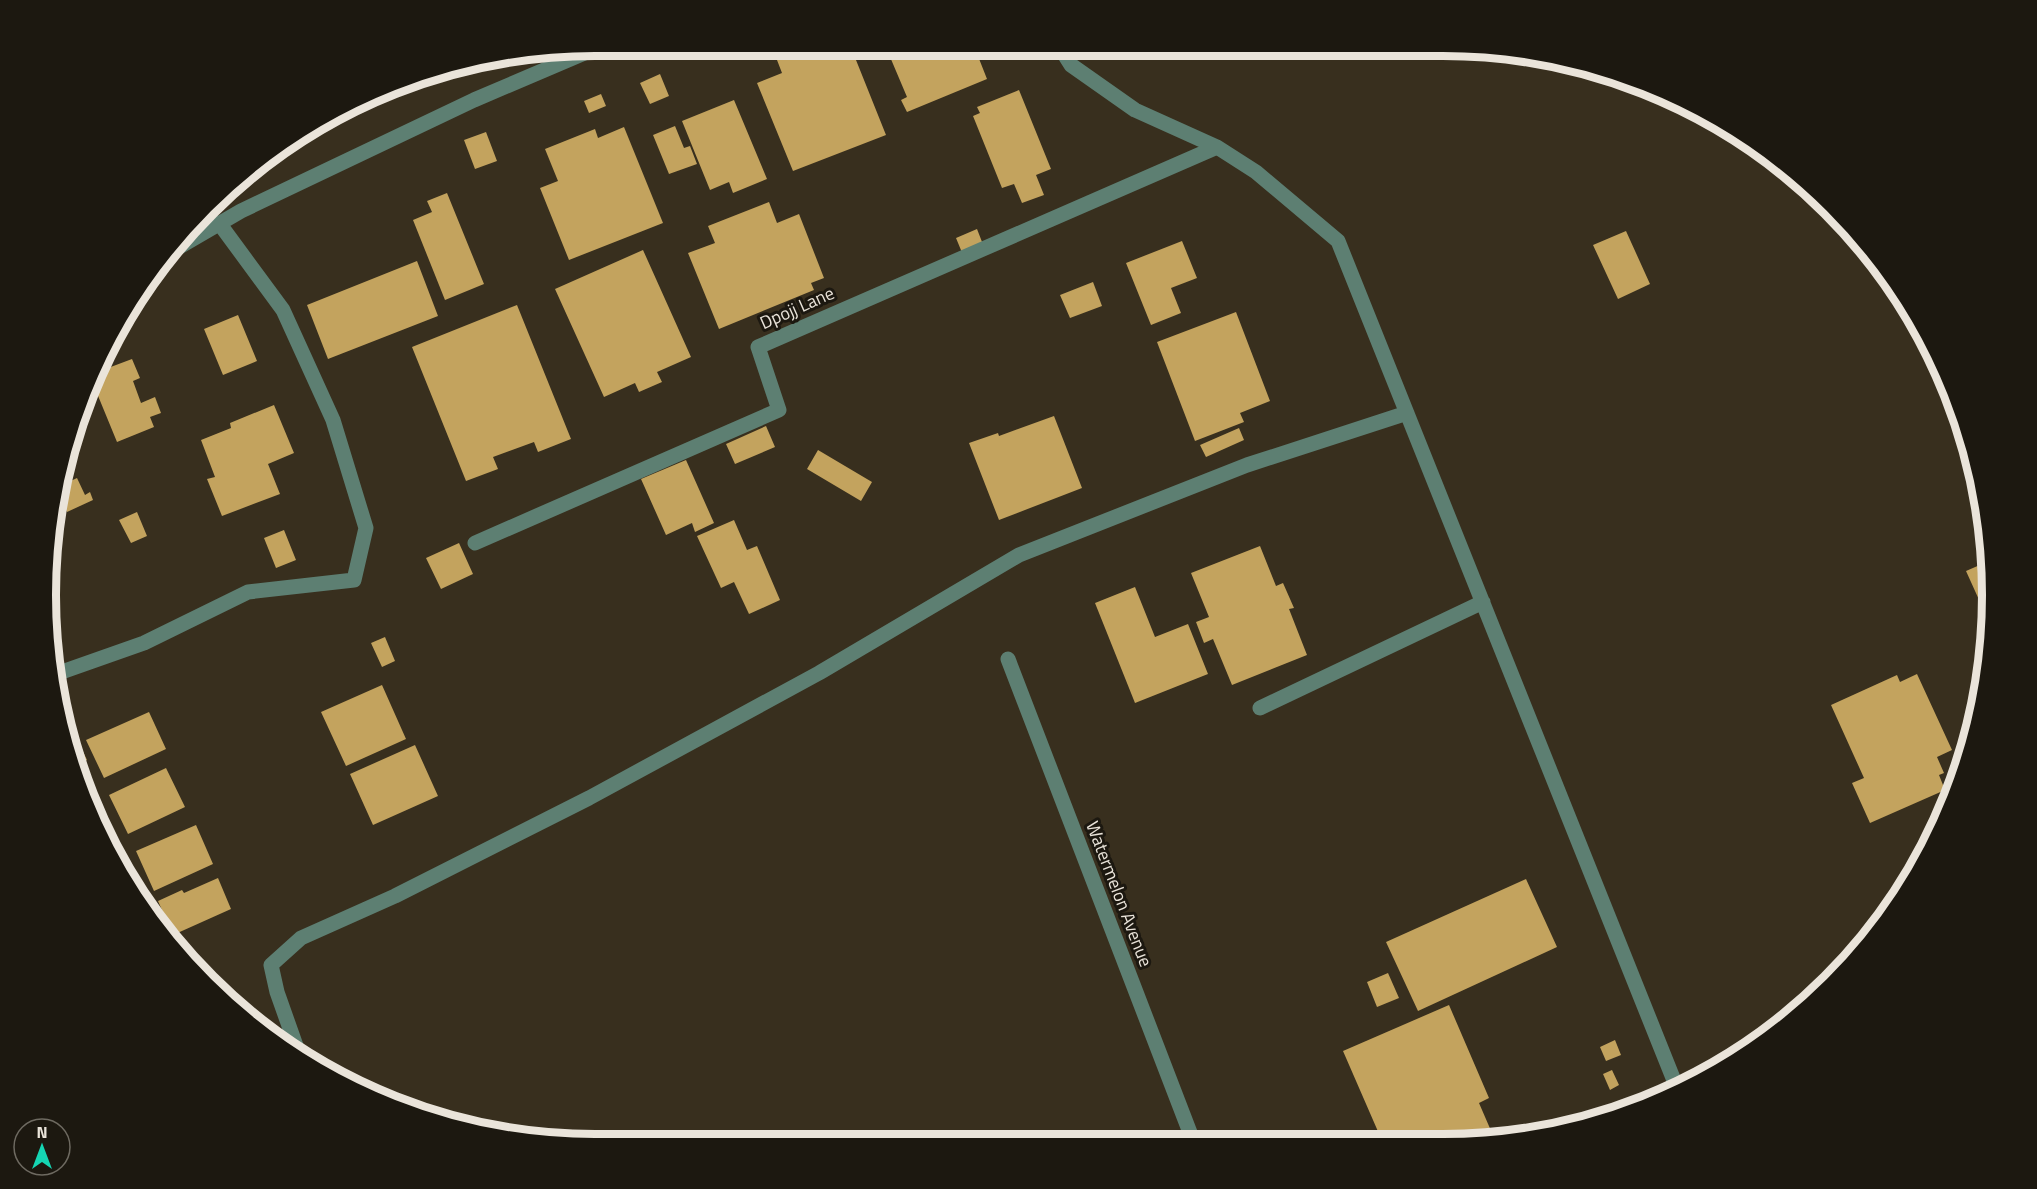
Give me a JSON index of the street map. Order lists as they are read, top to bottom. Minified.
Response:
{"streets":{"street":["Dpojj Lane","Watermelon Avenue"]},"north":"top"}
